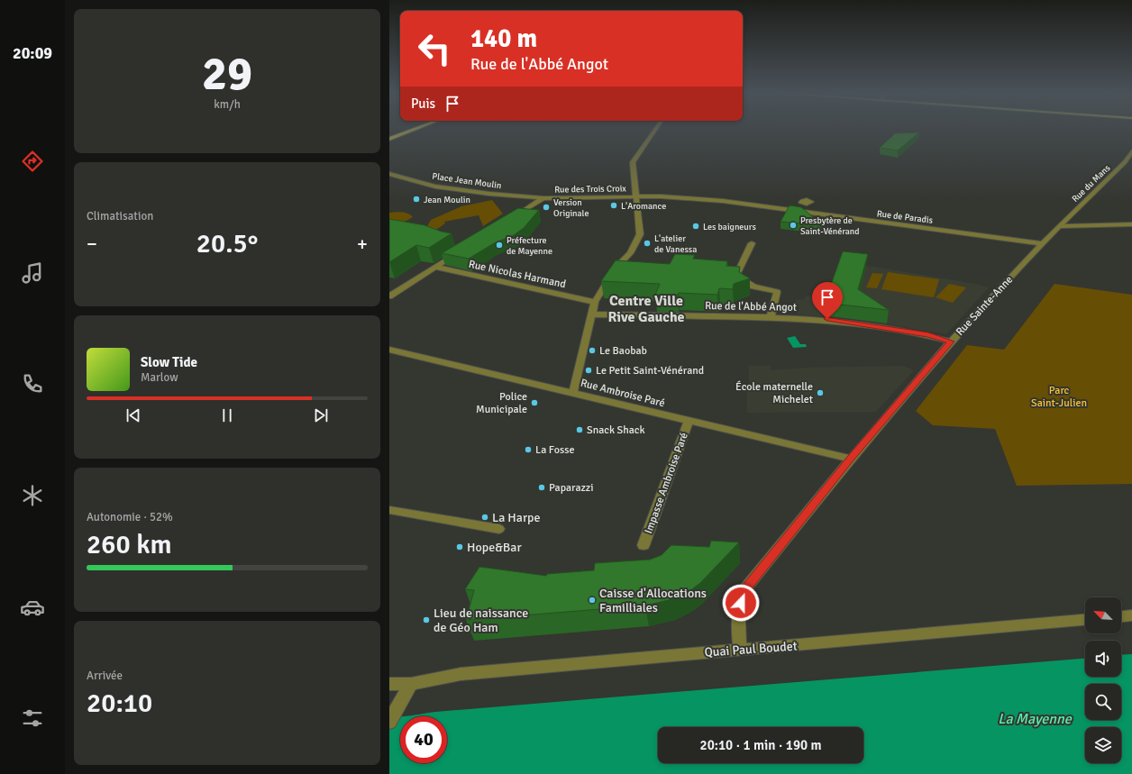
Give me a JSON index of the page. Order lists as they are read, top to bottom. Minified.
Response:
{"streets":{"street":["Place Jean Moulin","Rue du Mans","Rue des Trois Croix","Rue de Paradis","Rue Nicolas Harmand","Rue Sainte-Anne","Rue de l'Abbé Angot","Rue Ambroise Paré","Impasse Ambroise Paré","Quai Paul Boudet"]},"crossings":[["Place Jean Moulin","Rue des Trois Croix"],["Rue du Mans","Rue Sainte-Anne"],["Rue des Trois Croix","Rue de Paradis"],["Rue de Paradis","Rue Sainte-Anne"],["Rue Sainte-Anne","Rue de l'Abbé Angot"],["Rue Sainte-Anne","Rue Ambroise Paré"],["Rue Sainte-Anne","Quai Paul Boudet"],["Rue Ambroise Paré","Impasse Ambroise Paré"]],"districts":["Centre Ville Rive Gauche"],"water":["La Mayenne"],"parks":["Parc Saint-Julien"],"places":["Jean Moulin","L'Aromance","Version Originale","Presbytère de Saint-Vénérand","Les baigneurs","L'atelier de Vanessa","Préfecture de Mayenne","Le Baobab","Le Petit Saint-Vénérand","École maternelle Michelet","Police Municipale","Snack Shack","La Fosse","Paparazzi","La Harpe","Hope&Bar","Caisse d'Allocations Familliales","Lieu de naissance de Géo Ham"],"north":"top left","page":{"tabs":"20:09","tile":[["29","km/h"],"Climatisation",["Autonomie · 52%","260 km"],["Arrivée","20:10"]],"turn":["140 m","Rue de l'Abbé Angot"],"then":"Puis","heat":["−","20.5°","+"],"song":["Slow Tide","Marlow"],"limit":"40","trip":"20:10 · 1 min · 190 m"}}
